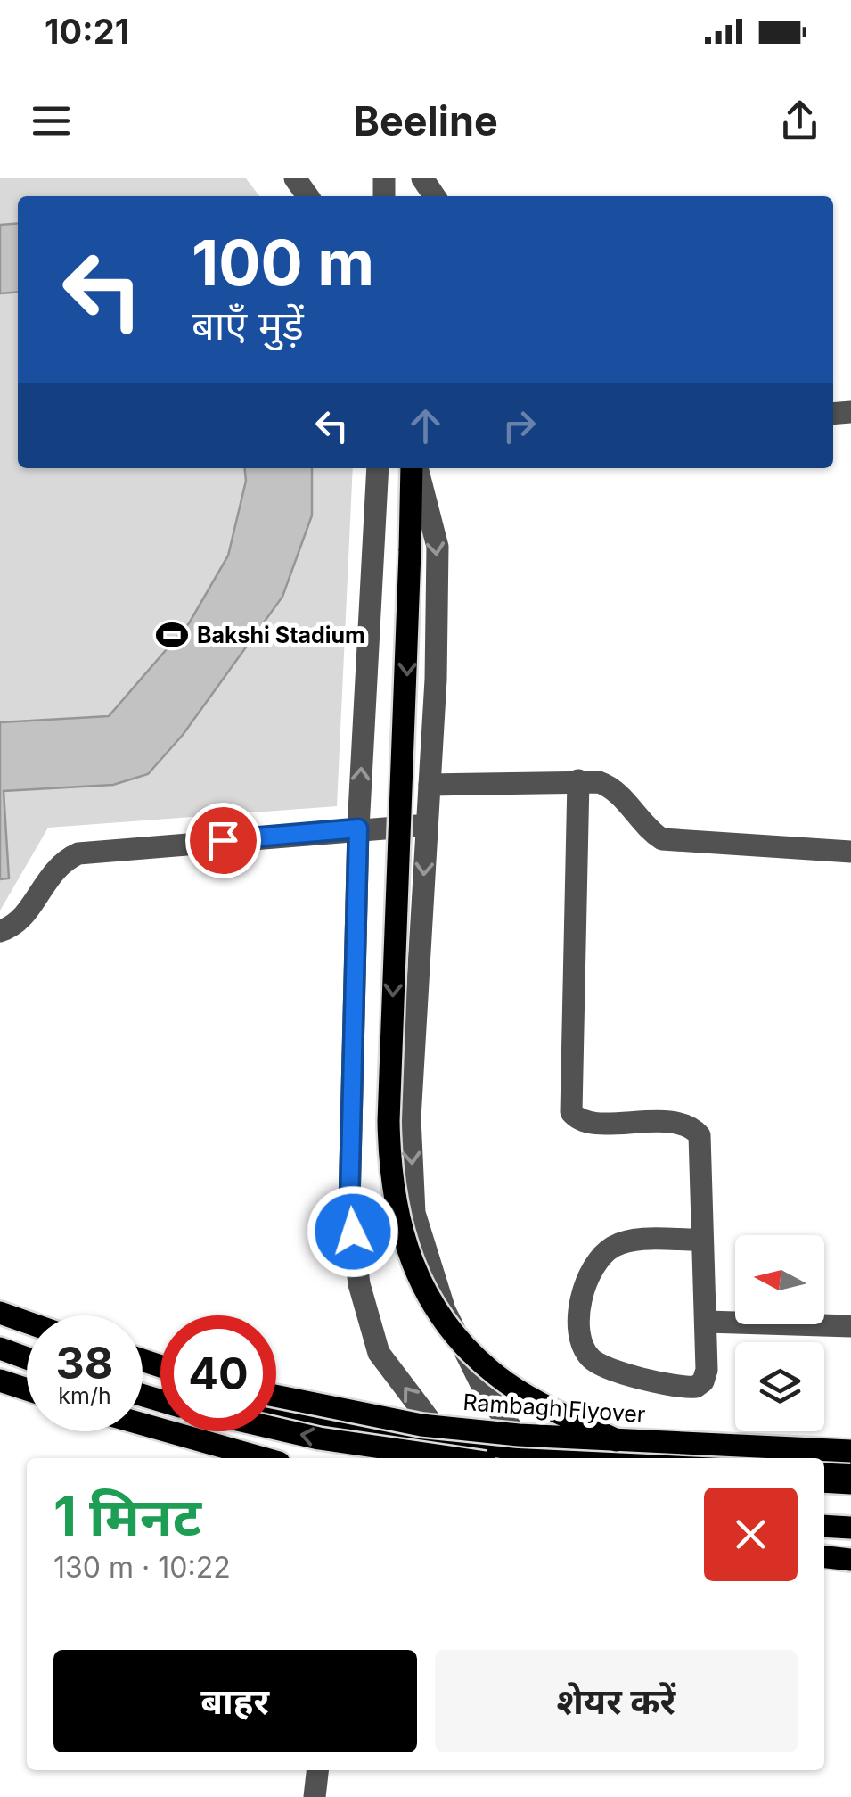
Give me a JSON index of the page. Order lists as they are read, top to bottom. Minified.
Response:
{"streets":{"main road":["Rambagh Flyover"]},"places":{"sports":["Bakshi Stadium"]},"north":"left","page":{"status":"10:21","header":"Beeline","turn":["100 m","बाएँ मुड़ें"],"speed":"38 km/h","limit":"40","heading":["1 मिनट","130 m · 10:22"],"buttons":["बाहर","शेयर करें"]}}
